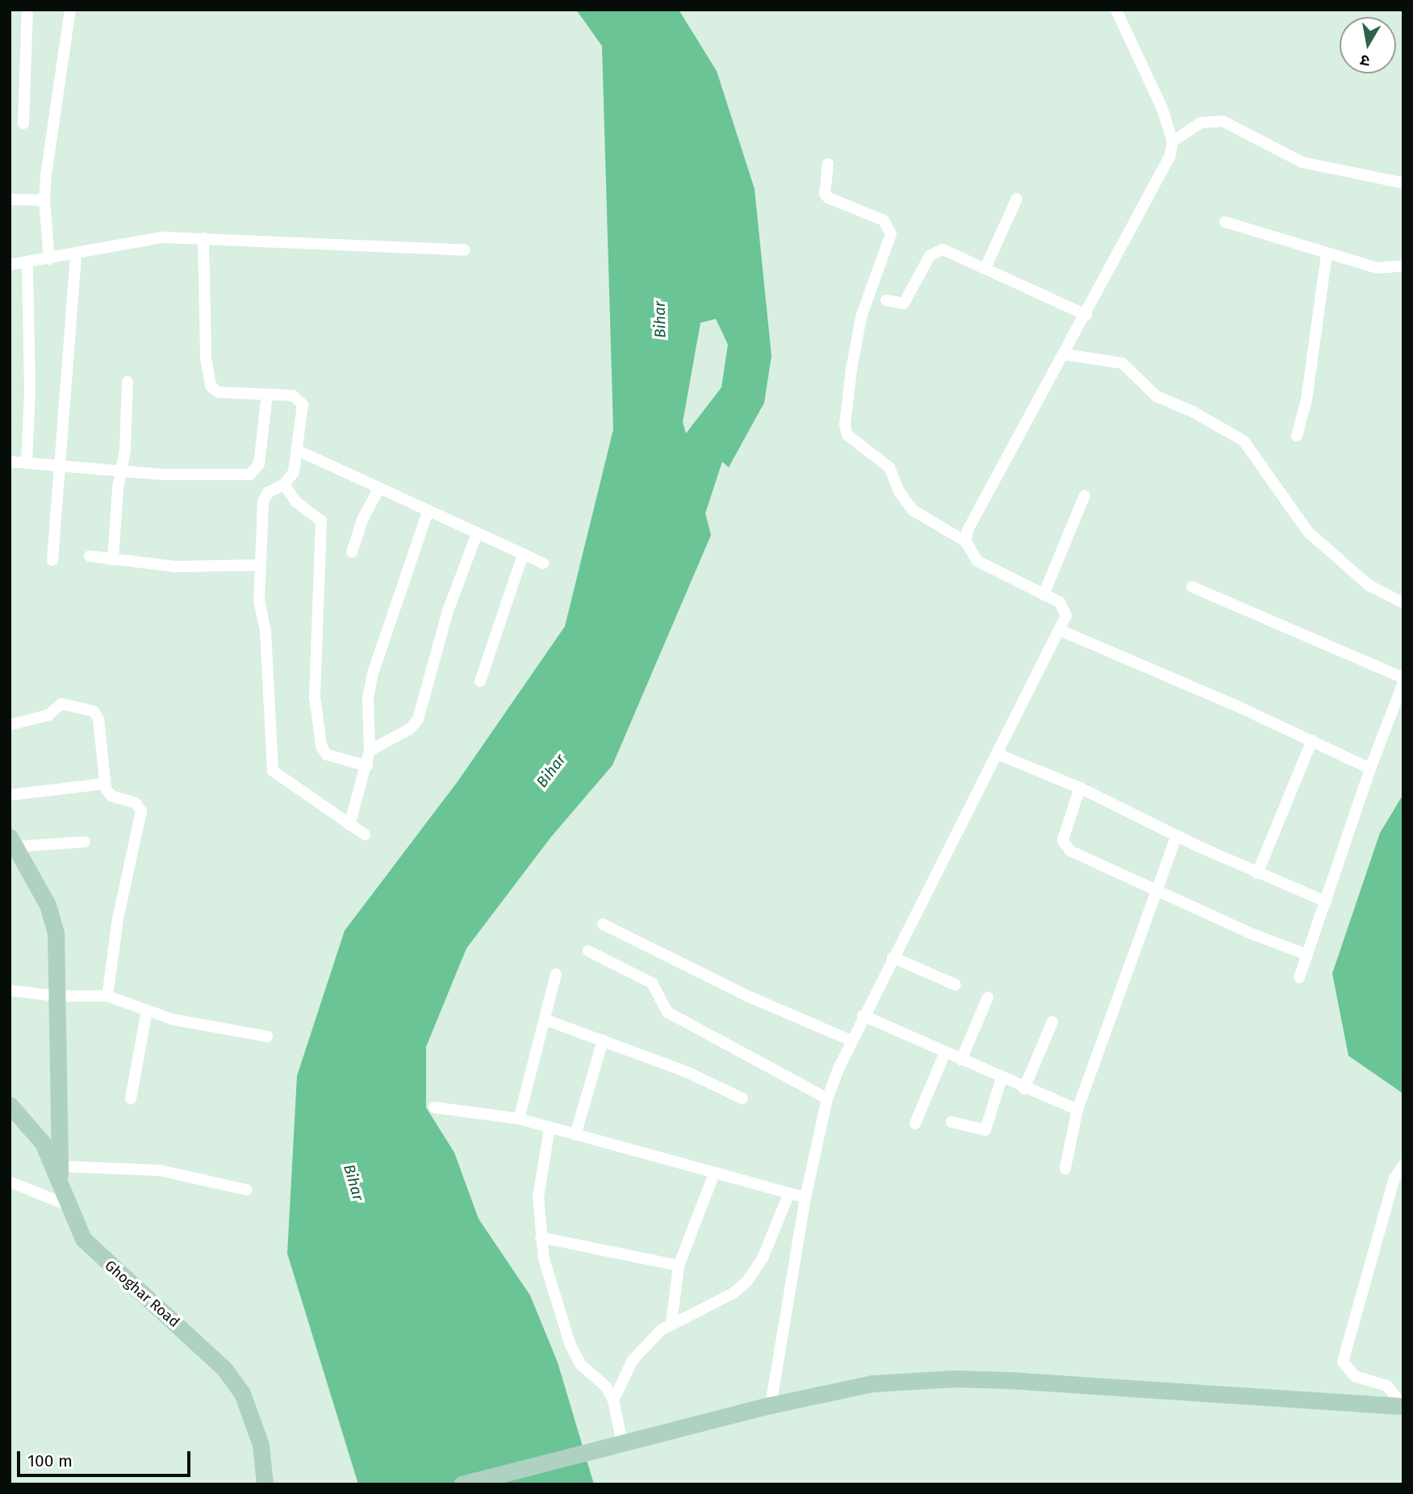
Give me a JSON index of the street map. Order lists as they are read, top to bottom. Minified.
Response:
{"streets":{"street":["Ghoghar Road"]},"water":["Bihar"],"scale_bar":"100 m","north":"bottom"}
